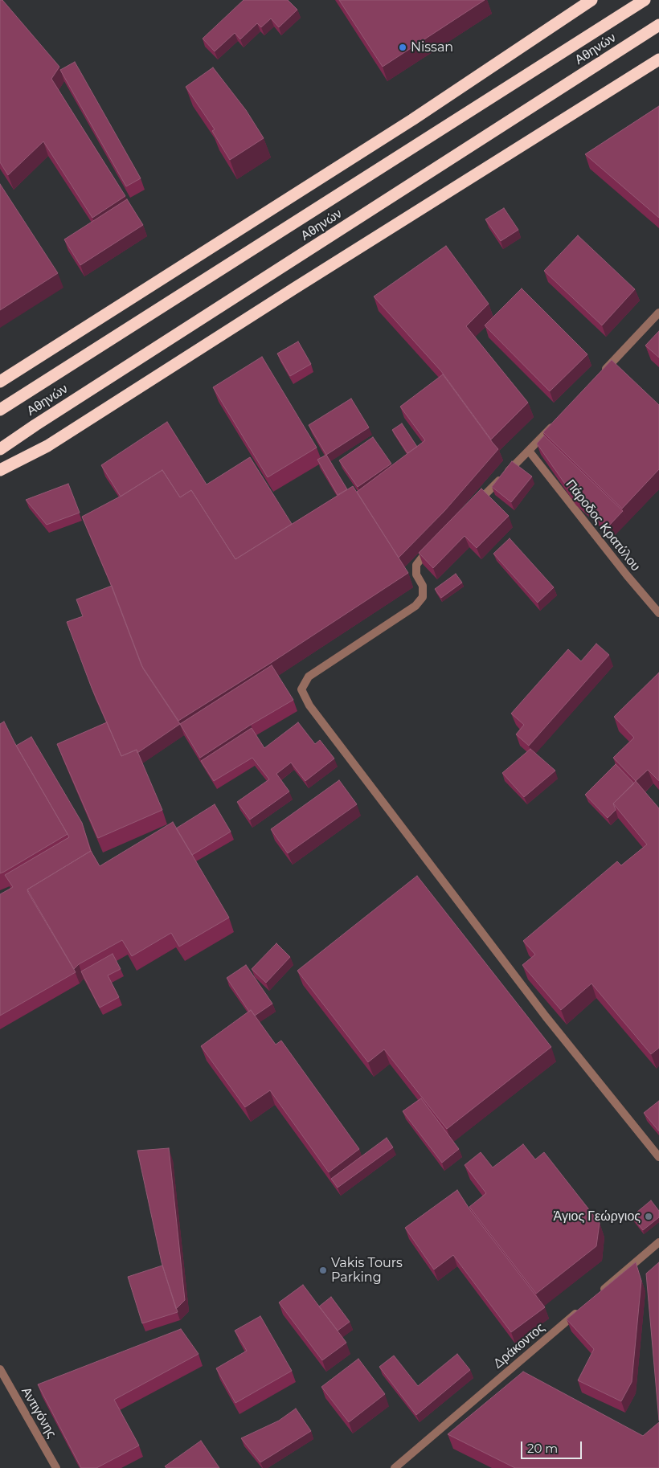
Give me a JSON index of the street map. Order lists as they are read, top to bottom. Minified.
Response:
{"streets":{"highway":["Αθηνών"],"street":["Πάροδος Κρατύλου","Δράκοντος","Αντιγόνης"]},"places":["Nissan","Άγιος Γεώργιος","Vakis Tours Parking"],"scale_bar":"20 m"}
